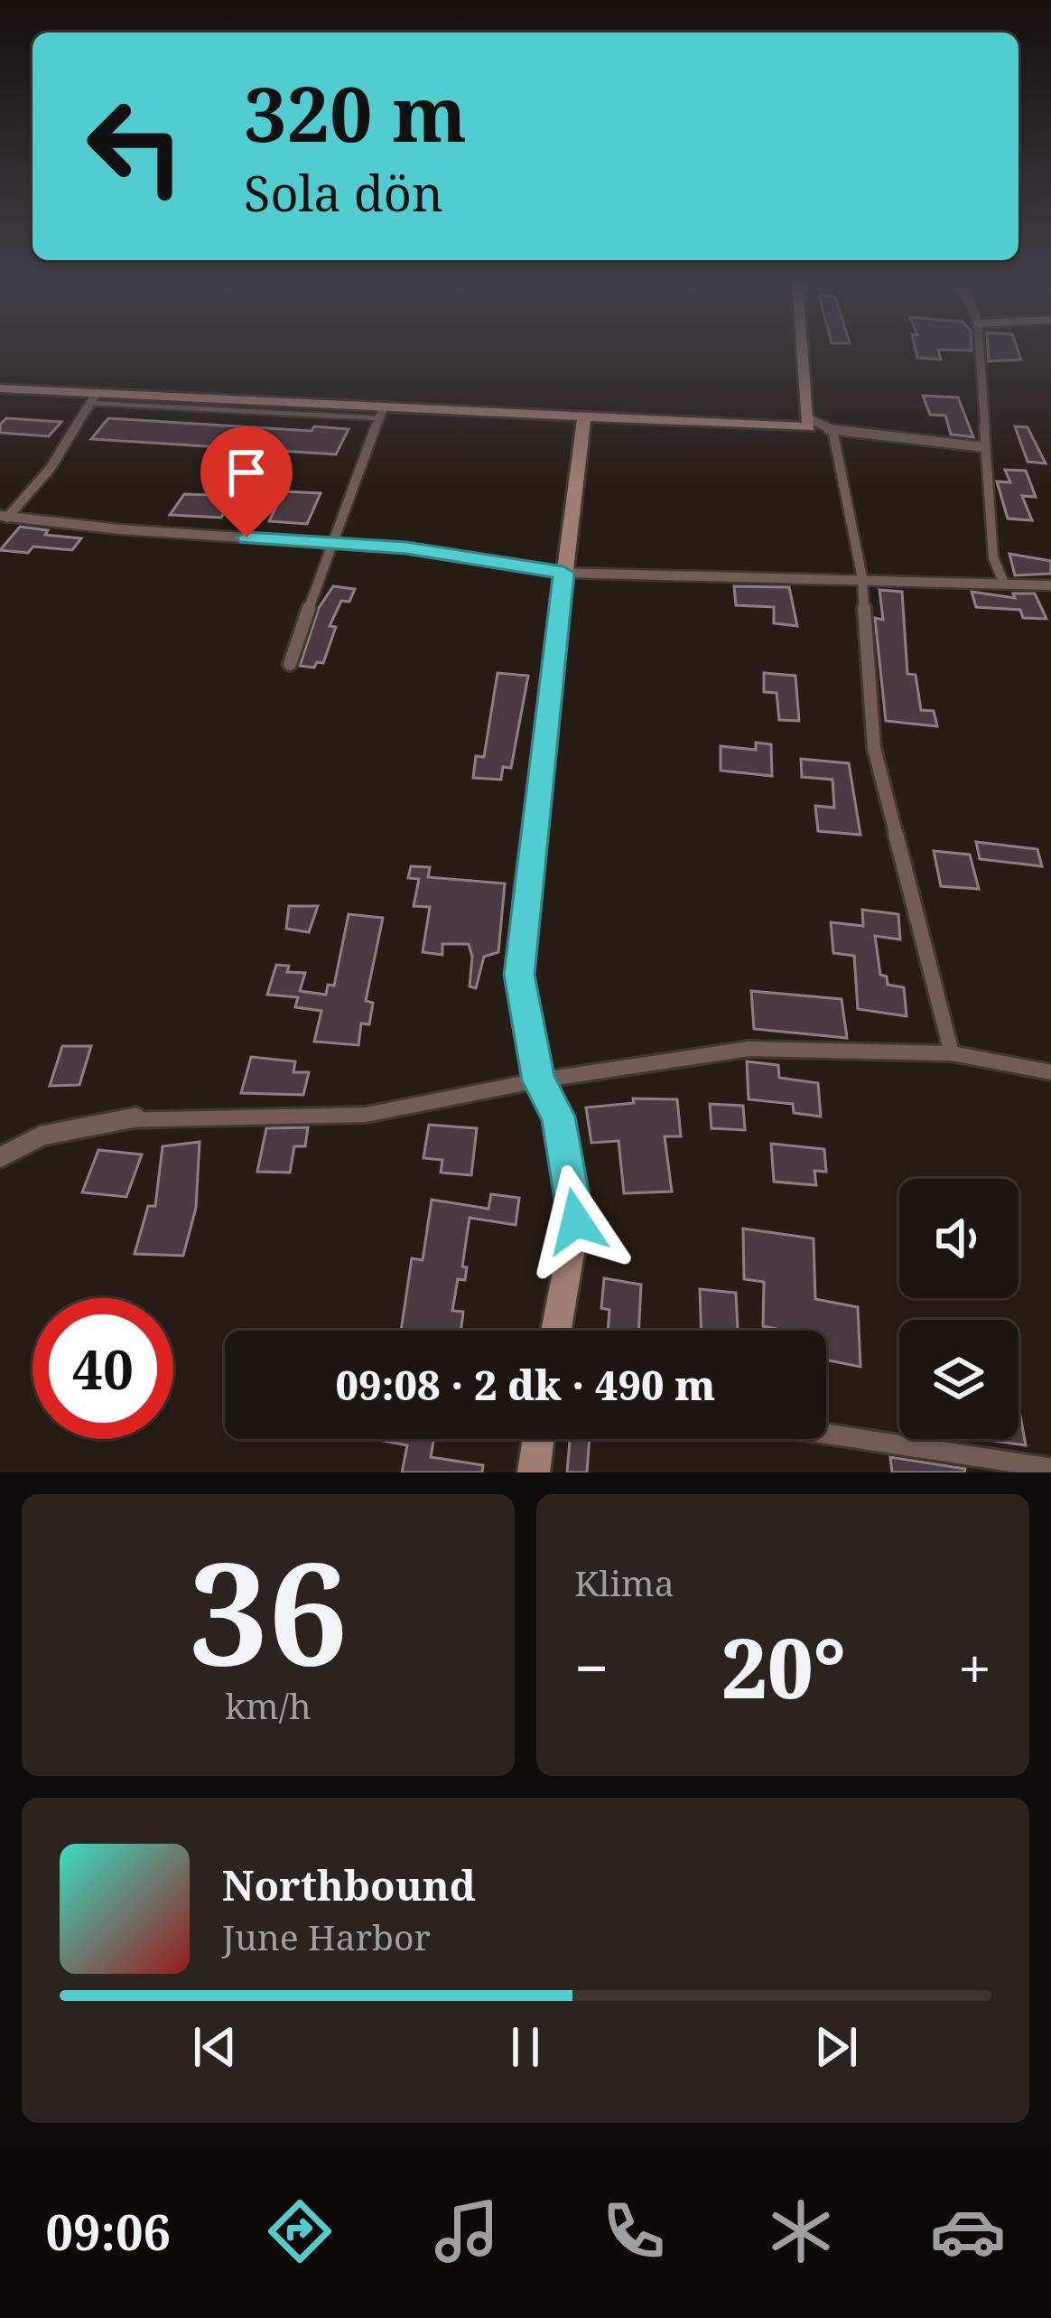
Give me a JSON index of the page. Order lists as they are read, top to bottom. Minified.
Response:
{"page":{"turn":["320 m","Sola dön"],"limit":"40","trip":"09:08 · 2 dk · 490 m","tile":[["36","km/h"],"Klima"],"heat":["−","20°","+"],"song":["Northbound","June Harbor"],"tabs":"09:06"}}
